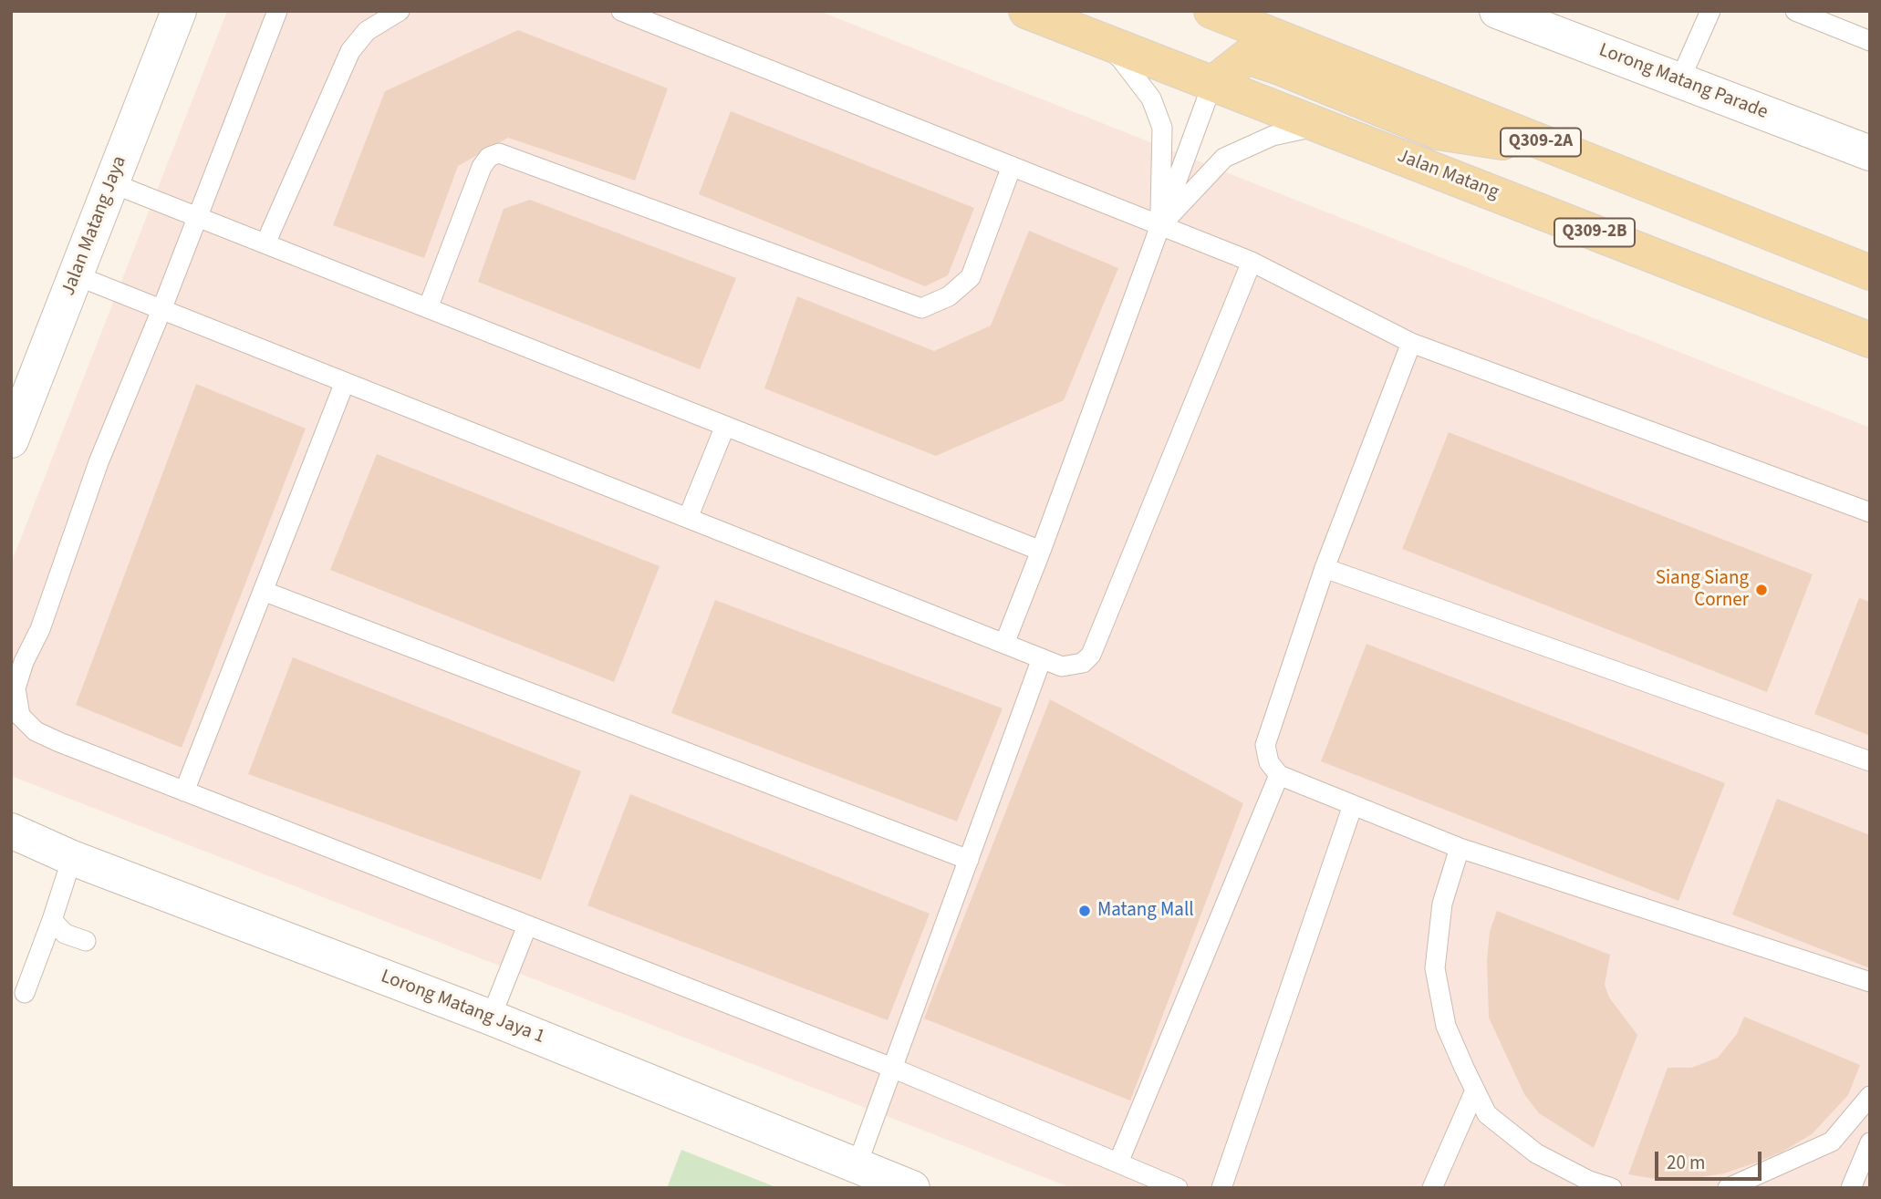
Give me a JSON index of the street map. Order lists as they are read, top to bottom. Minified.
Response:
{"streets":{"main road":["Q309-2A","Jalan Matang","Q309-2B"],"street":["Lorong Matang Parade","Jalan Matang Jaya","Lorong Matang Jaya 1"]},"places":["Siang Siang Corner","Matang Mall"],"scale_bar":"20 m"}
